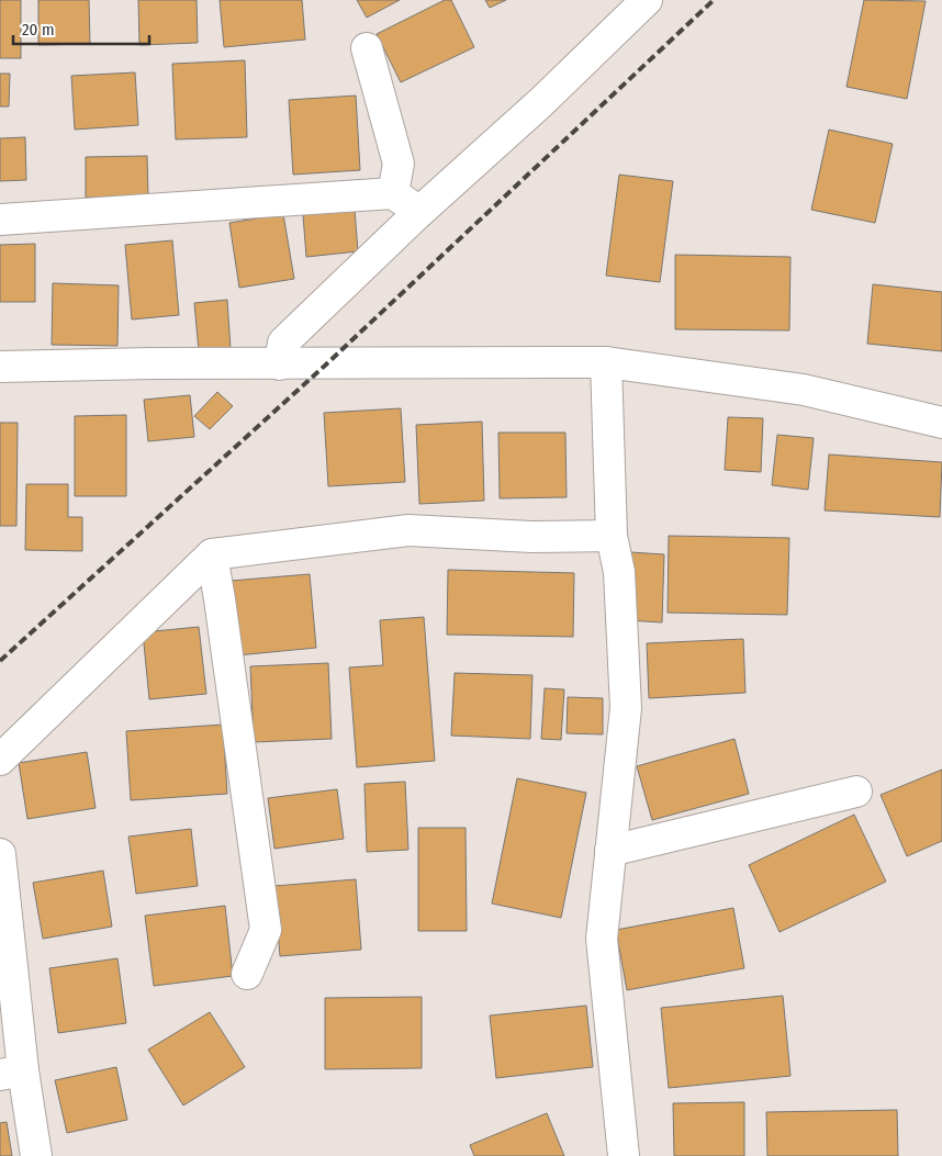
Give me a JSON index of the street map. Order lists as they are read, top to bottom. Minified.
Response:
{"scale_bar":"20 m"}
